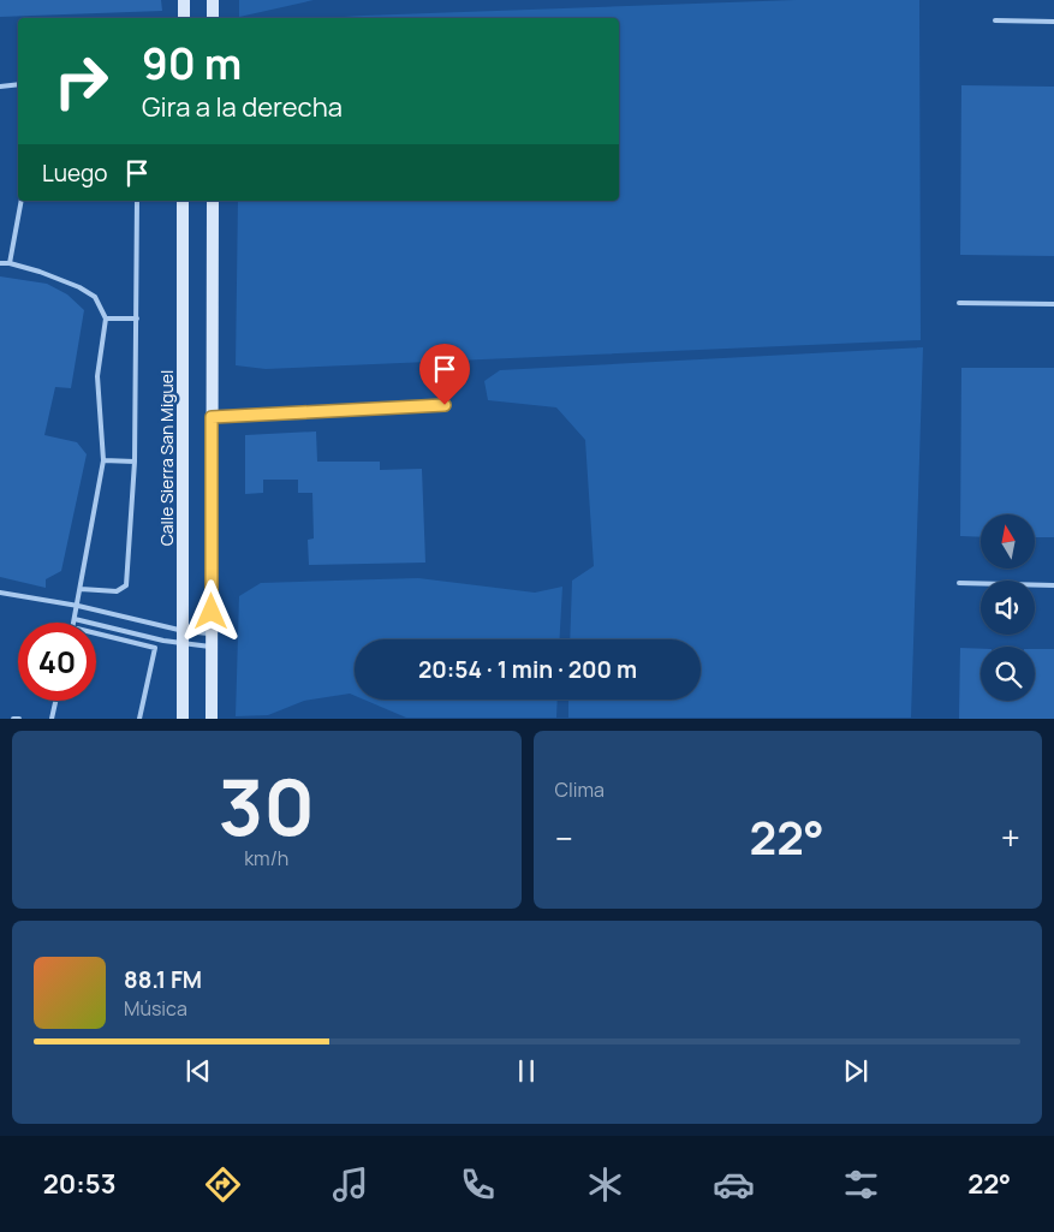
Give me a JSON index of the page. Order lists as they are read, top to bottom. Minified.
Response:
{"streets":{"street":["Calle Sierra San Miguel"]},"north":"top","page":{"turn":["90 m","Gira a la derecha"],"then":"Luego","limit":"40","trip":"20:54 · 1 min · 200 m","tile":[["30","km/h"],"Clima"],"heat":["−","22°","+"],"song":["88.1 FM","Música"],"tabs":["20:53","22°"]}}
